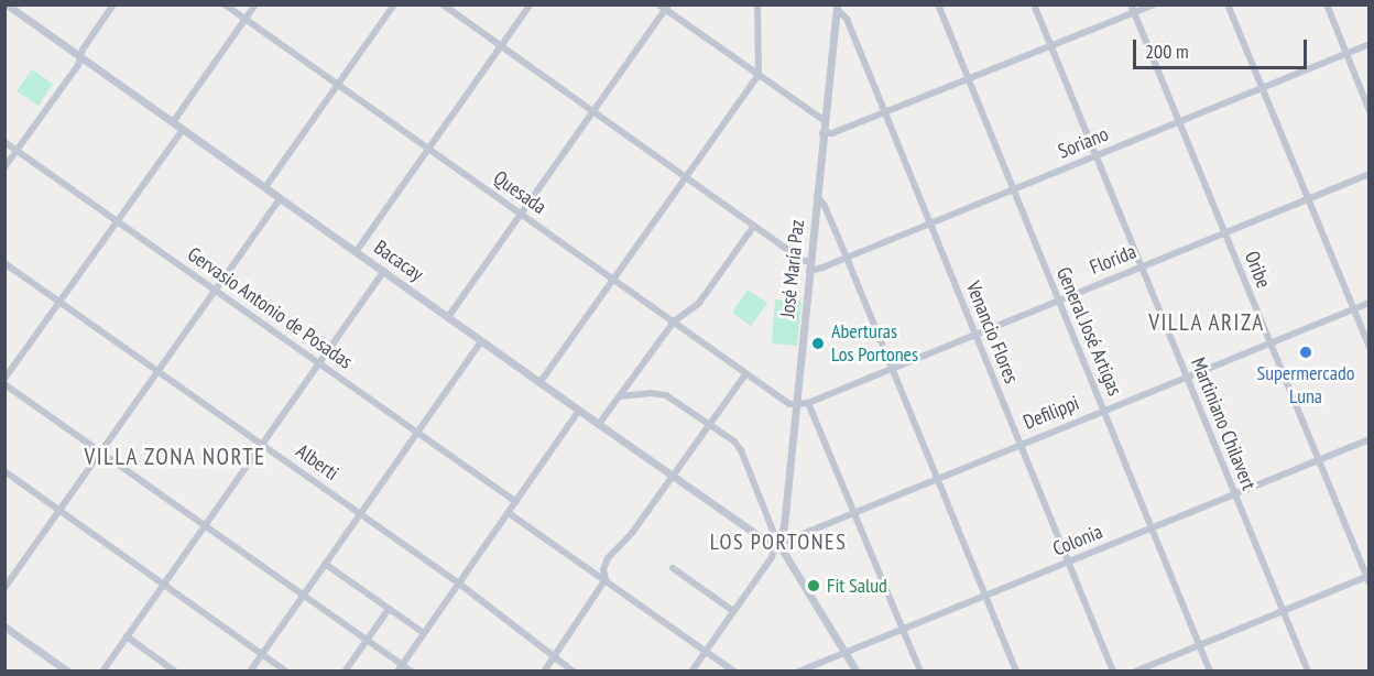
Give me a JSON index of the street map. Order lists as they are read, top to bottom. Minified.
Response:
{"streets":{"street":["Soriano","Quesada","Florida","Bacacay","José María Paz","Oribe","Gervasio Antonio de Posadas","General José Artigas","Venancio Flores","Defilippi","Martiniano Chilavert","Alberti","Colonia"]},"crossings":[["Soriano","José María Paz"],["Soriano","Oribe"],["Soriano","General José Artigas"],["Soriano","Venancio Flores"],["Soriano","Martiniano Chilavert"],["Quesada","Florida"],["Quesada","José María Paz"],["Florida","José María Paz"],["Florida","Oribe"],["Florida","General José Artigas"],["Florida","Venancio Flores"],["Florida","Martiniano Chilavert"],["Bacacay","José María Paz"],["Bacacay","Defilippi"],["José María Paz","Venancio Flores"],["José María Paz","Defilippi"],["Oribe","Defilippi"],["Oribe","Colonia"],["General José Artigas","Defilippi"],["General José Artigas","Colonia"],["Venancio Flores","Defilippi"],["Venancio Flores","Colonia"],["Defilippi","Martiniano Chilavert"],["Martiniano Chilavert","Colonia"]],"districts":["VILLA ARIZA","VILLA ZONA NORTE","LOS PORTONES"],"places":["Aberturas Los Portones","Supermercado Luna","Fit Salud"],"scale_bar":"200 m"}
